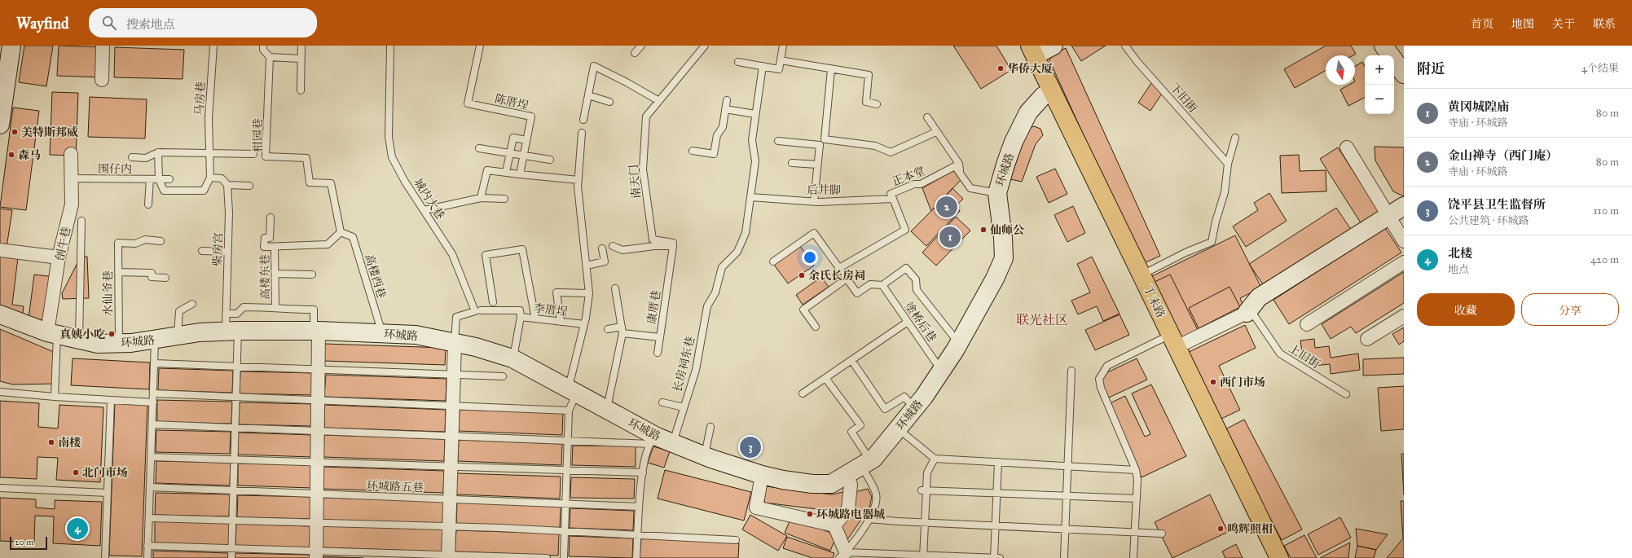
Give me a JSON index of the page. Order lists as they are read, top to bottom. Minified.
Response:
{"streets":{"main road":["环城路","丁未路"],"street":["刣牛巷"],"lane":["下旧街","马房巷","陈厝埕","柑园巷","围仔内","正本堂","南天门","后井脚","城内大巷","柴房宫","高楼西巷","高楼东巷","水仙爷巷","康厝巷","李厝埕","塗桥后巷","上旧街","长房祠东巷","环城路五巷"]},"crossings":[["柑园巷","高楼西巷"],["柑园巷","高楼东巷"],["围仔内","刣牛巷"],["环城路","城内大巷"],["环城路","刣牛巷"],["环城路","柴房宫"],["环城路","高楼西巷"],["环城路","水仙爷巷"],["环城路","丁未路"],["环城路","塗桥后巷"],["环城路","长房祠东巷"],["正本堂","后井脚"],["南天门","康厝巷"],["后井脚","长房祠东巷"],["高楼西巷","高楼东巷"]],"districts":["联光社区"],"places":["华侨大厦","美特斯邦威","森马","仙师公","余氏长房祠","真姨小吃","西门市场","南楼","北门市场","环城路电器城","鸣辉照相"],"scale_bar":"20 m","north":"bottom","page":{"header":"Wayfind","search":"搜索地点","nav":["首页","地图","关于","联系"],"heading":["附近","4个结果"],"map_buttons":["+","−"],"list":[{"mark":"1","name":"黄冈城隍庙","note":"寺庙 · 环城路","value":"80 m"},{"mark":"2","name":"金山禅寺（西门庵）","note":"寺庙 · 环城路","value":"80 m"},{"mark":"3","name":"饶平县卫生监督所","note":"公共建筑 · 环城路","value":"110 m"},{"mark":"4","name":"北楼","note":"地点","value":"420 m"}],"pins":["2","1","3","4"],"buttons":["收藏","分享"],"scale":"20 m"}}
